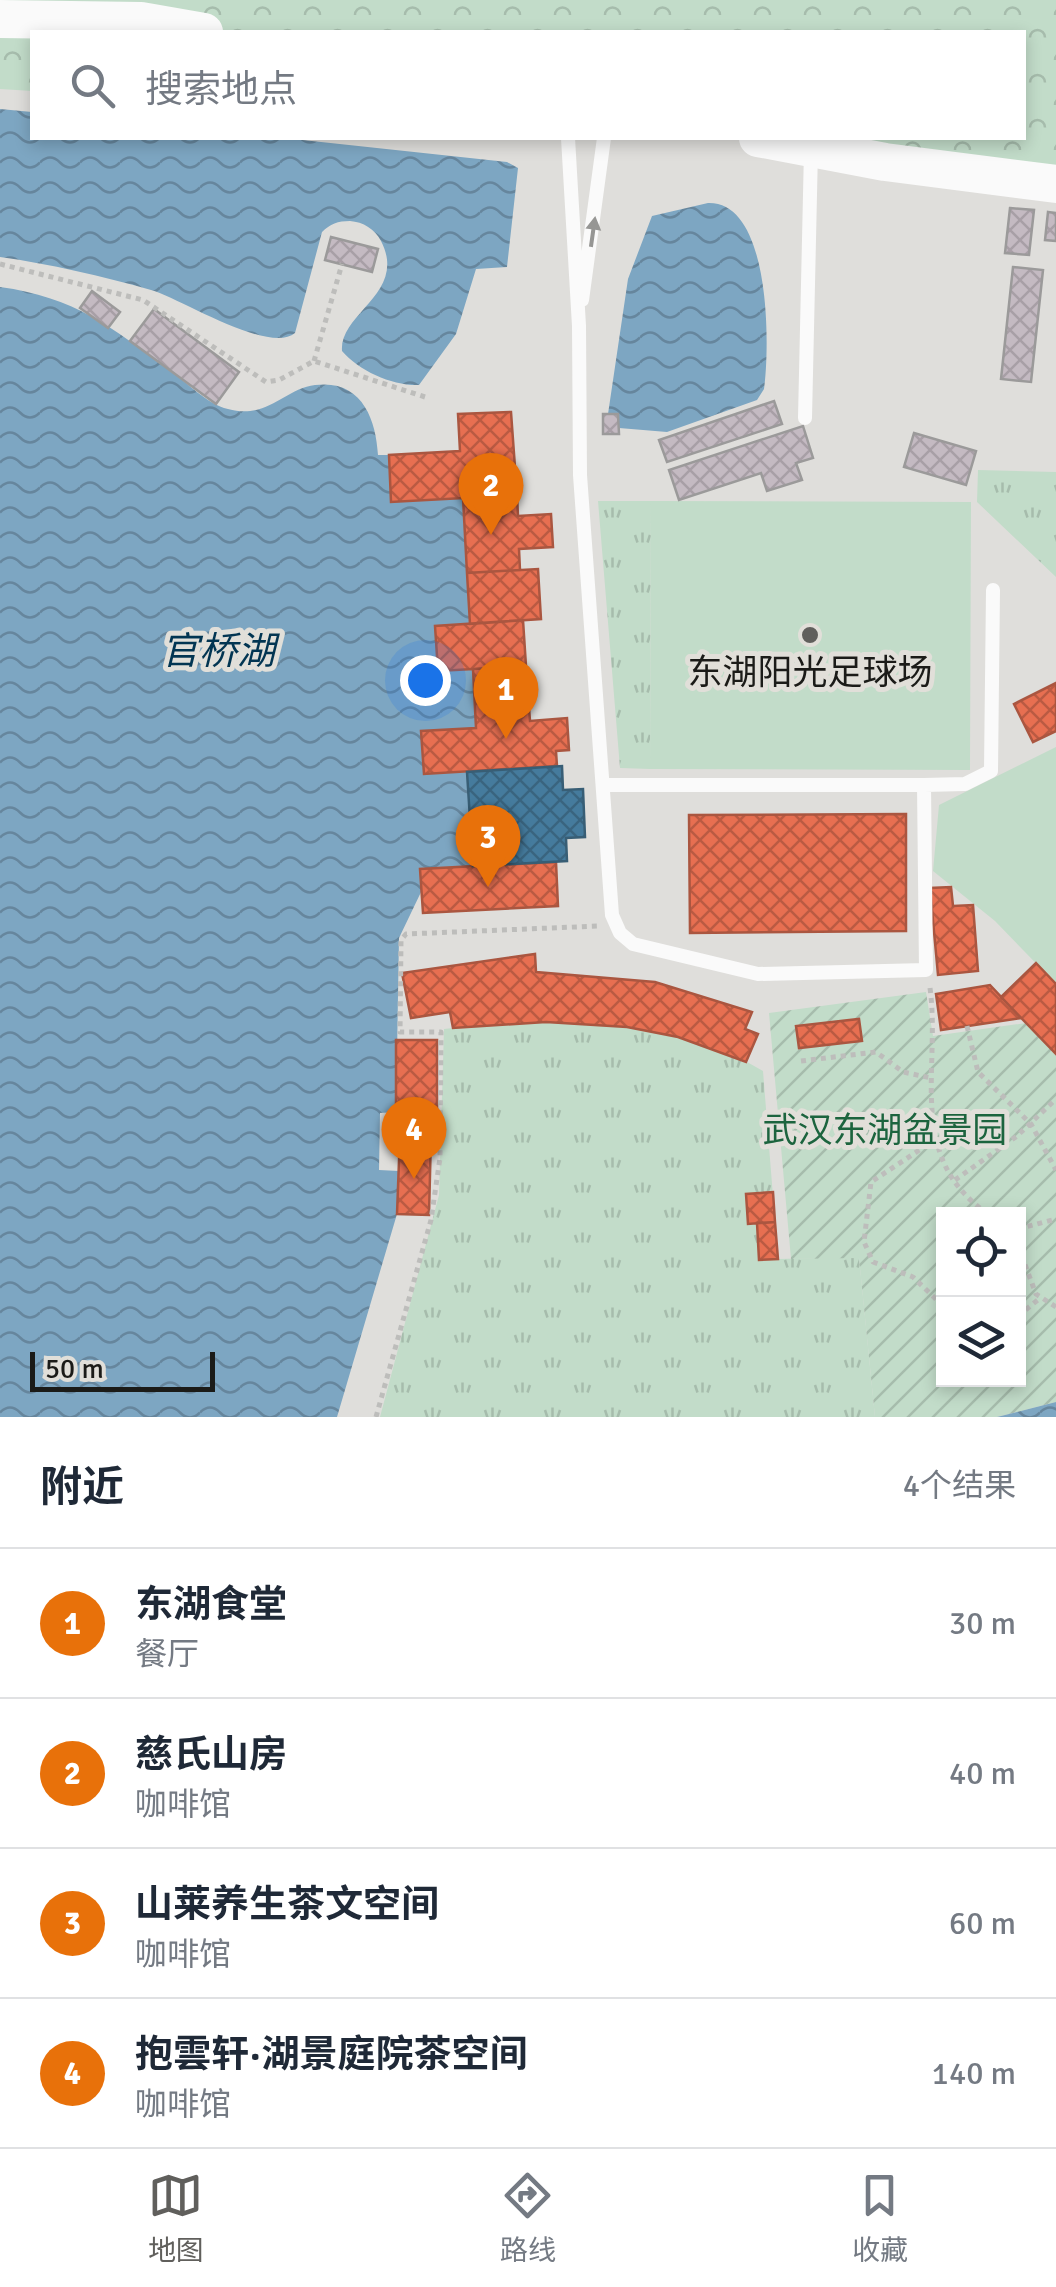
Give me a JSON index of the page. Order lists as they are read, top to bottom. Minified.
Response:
{"water":["官桥湖"],"parks":["武汉东湖盆景园"],"places":["东湖阳光足球场"],"scale_bar":"50 m","page":{"search":"搜索地点","pins":["2","1","3","4"],"scale":"50 m","heading":["附近","4个结果"],"list":[{"mark":"1","name":"东湖食堂","note":"餐厅","value":"30 m"},{"mark":"2","name":"慈氏山房","note":"咖啡馆","value":"40 m"},{"mark":"3","name":"山莱养生茶文空间","note":"咖啡馆","value":"60 m"},{"mark":"4","name":"抱雲轩·湖景庭院茶空间","note":"咖啡馆","value":"140 m"}],"nav":["地图","路线","收藏"]}}
